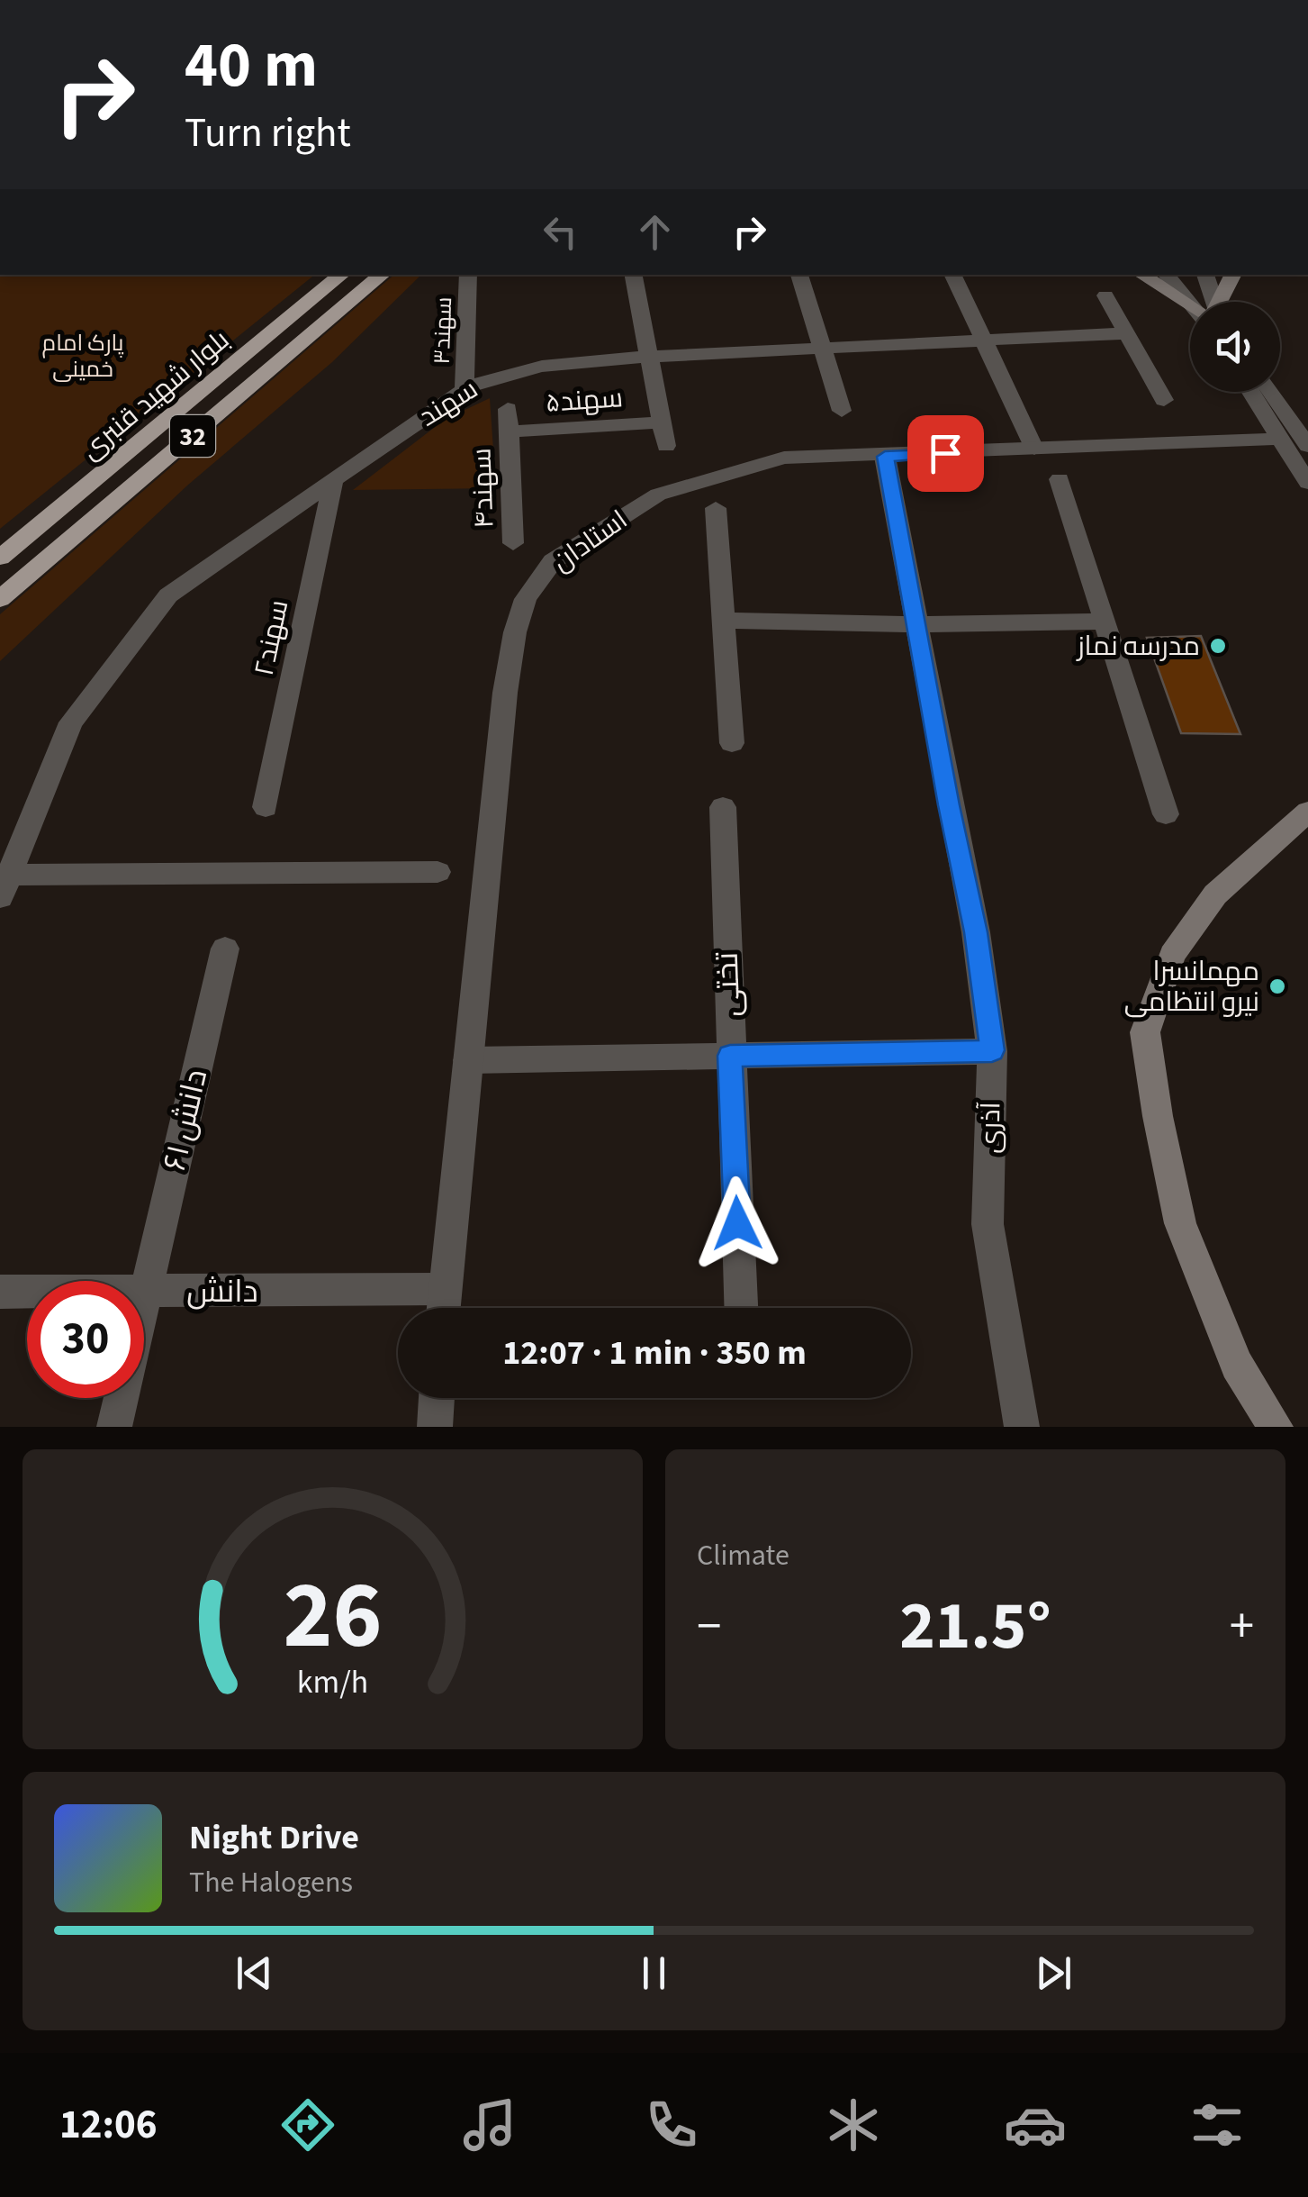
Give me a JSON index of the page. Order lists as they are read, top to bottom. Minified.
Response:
{"streets":{"highway":["بلوار شهید قنبری","32"],"street":["سهند۳","سهند۵","سهند","سهند۴","استادان","سهند۲","تختی","دانش ۶۱","آذری","دانش"]},"crossings":[["سهند۳","سهند"],["سهند۵","سهند۴"],["سهند","سهند۲"],["استادان","آذری"],["استادان","دانش"],["دانش ۶۱","دانش"]],"parks":["پارک امام خمینی"],"places":["مدرسه نماز","مهمانسرا نیرو انتظامی"],"page":{"turn":["40 m","Turn right"],"limit":"30","trip":"12:07 · 1 min · 350 m","tile":"Climate","heat":["−","21.5°","+"],"song":["Night Drive","The Halogens"],"tabs":"12:06","gauge":["26","km/h"]}}
